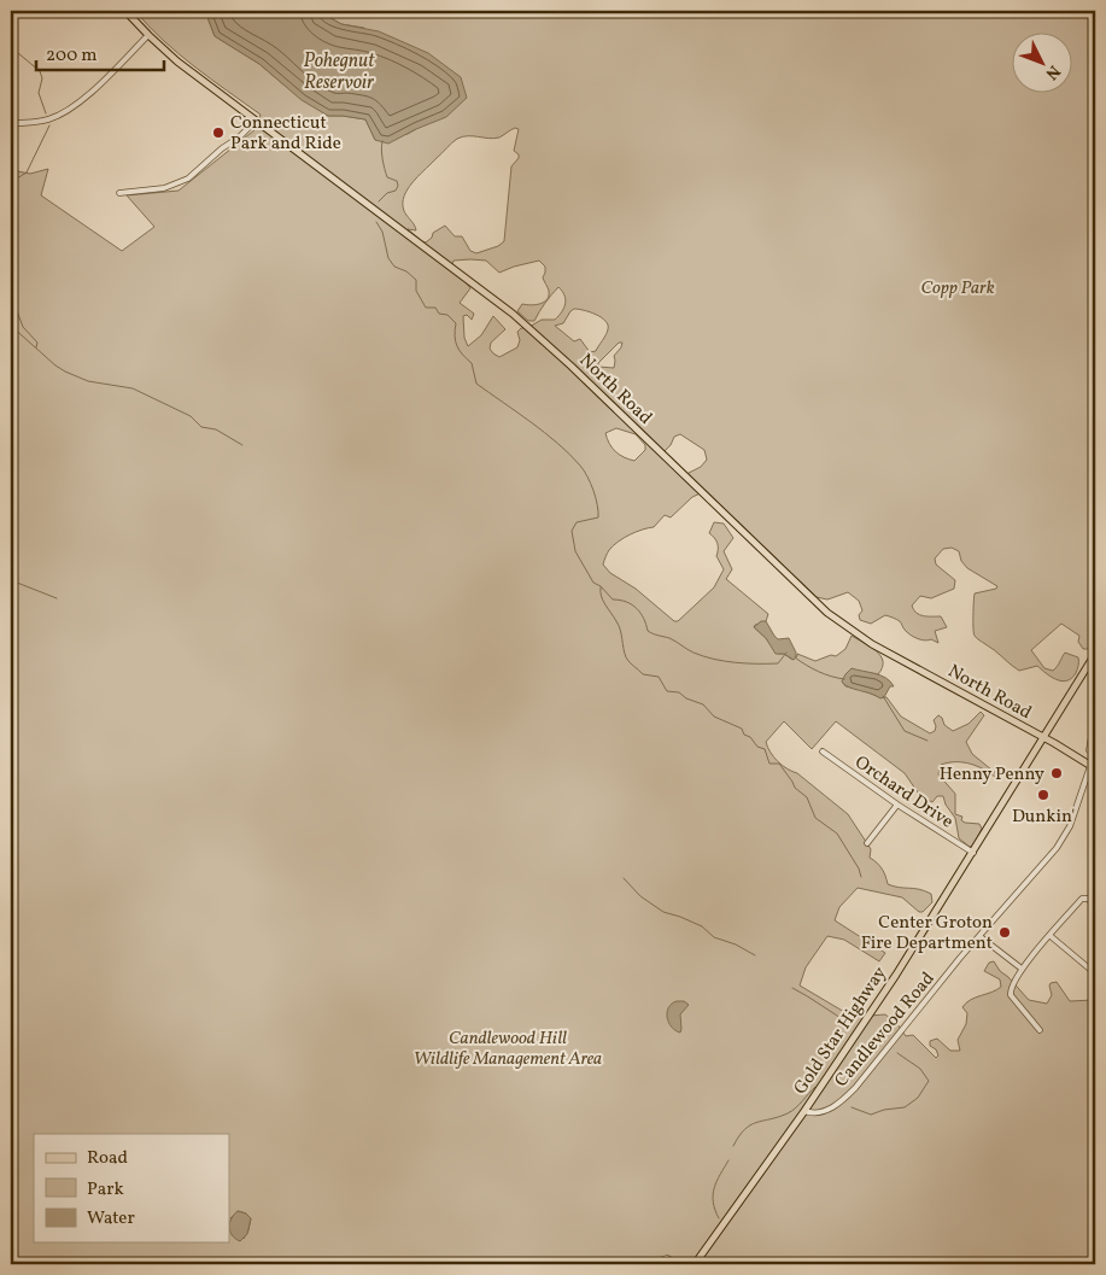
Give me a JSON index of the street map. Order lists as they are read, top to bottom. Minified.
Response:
{"streets":{"main road":["North Road","Gold Star Highway"],"street":["Orchard Drive","Candlewood Road"]},"crossings":[["North Road","Candlewood Road"],["North Road","Gold Star Highway"],["Orchard Drive","Gold Star Highway"],["Candlewood Road","Gold Star Highway"]],"water":["Pohegnut Reservoir"],"parks":["Copp Park","Candlewood Hill Wildlife Management Area"],"places":["Connecticut Park and Ride","Henny Penny","Dunkin'","Center Groton Fire Department"],"legend":["Road","Park","Water"],"scale_bar":"200 m","north":"bottom right"}
